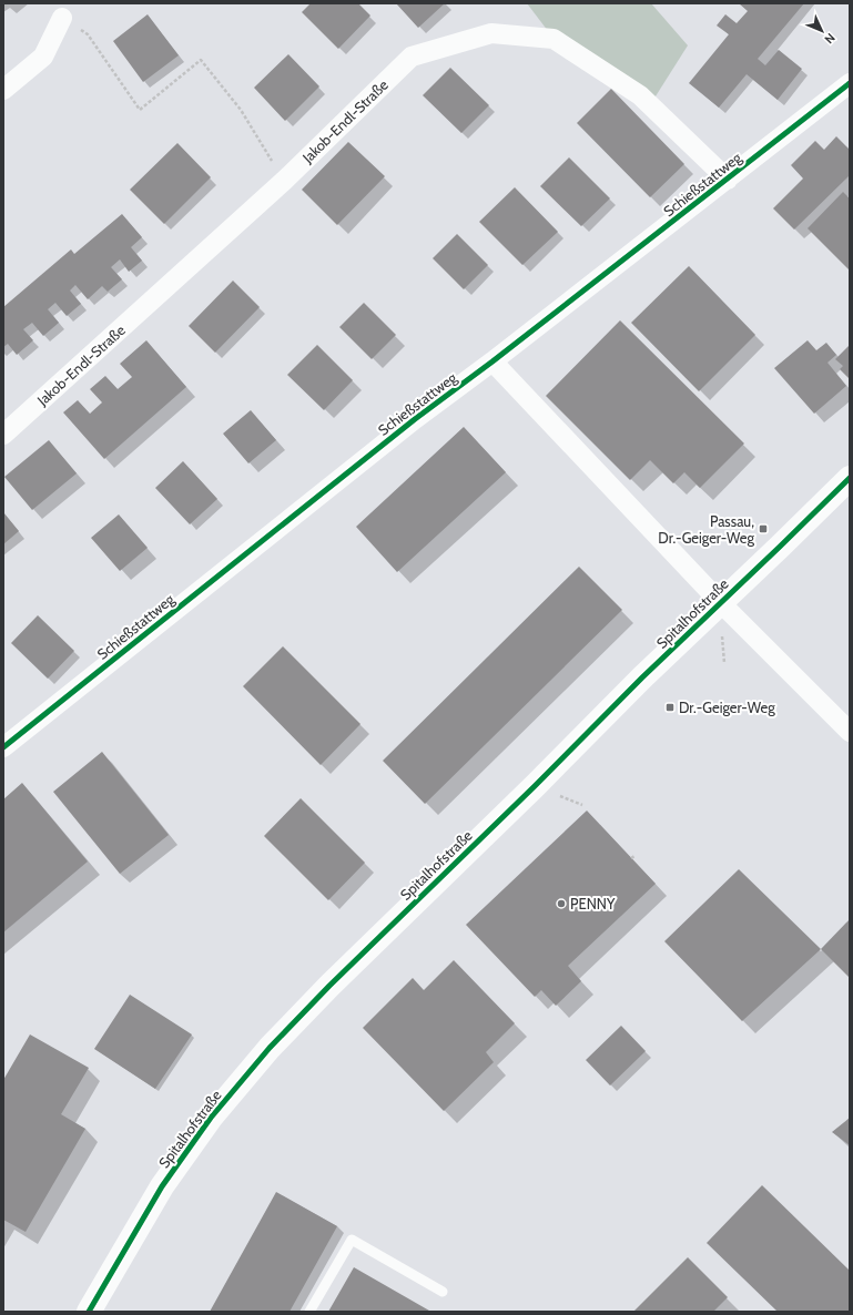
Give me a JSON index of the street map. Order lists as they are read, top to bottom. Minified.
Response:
{"streets":{"street":["Jakob-Endl-Straße","Schießstattweg","Spitalhofstraße"]},"crossings":[["Jakob-Endl-Straße","Schießstattweg"]],"places":{"transit":["Passau, Dr.-Geiger-Weg","Dr.-Geiger-Weg"],"other":["PENNY"]},"north":"bottom right"}
